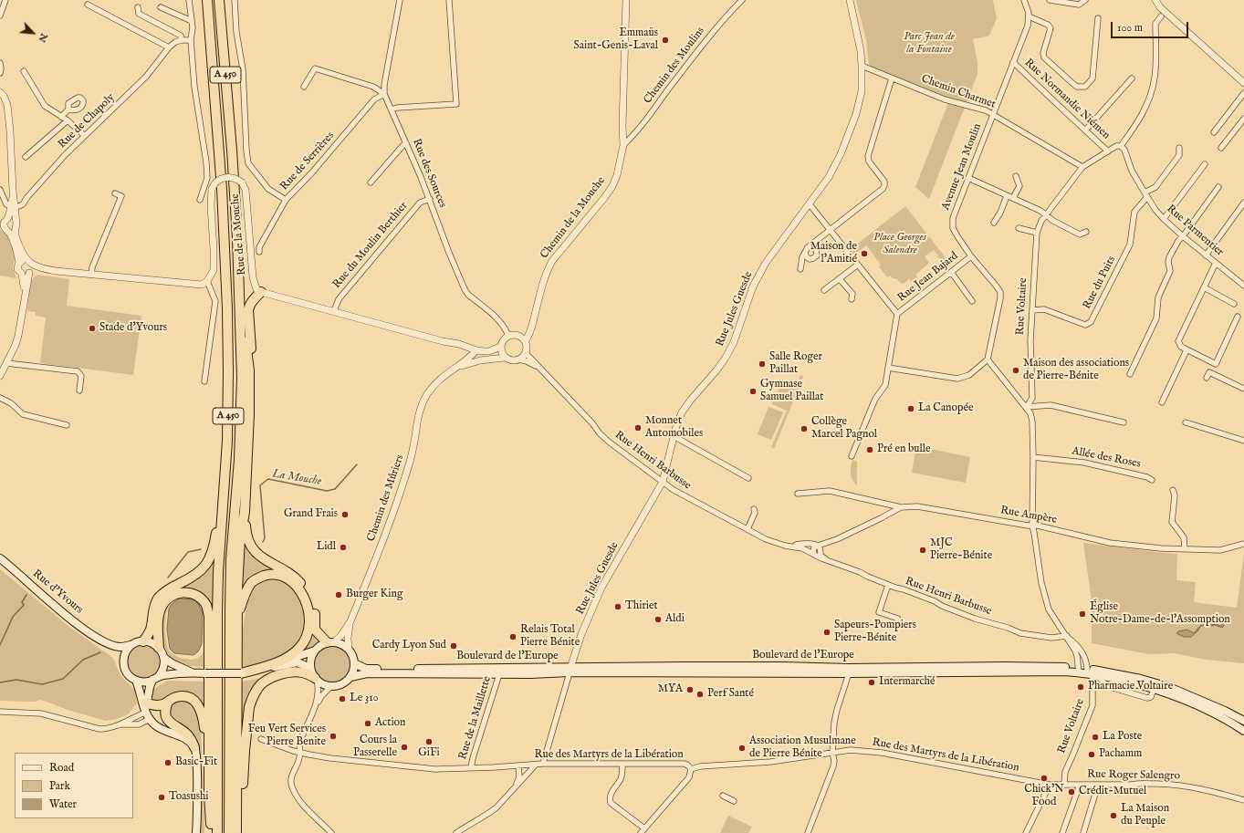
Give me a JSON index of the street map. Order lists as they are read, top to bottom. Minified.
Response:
{"streets":{"highway":["A 450"],"main road":["Rue d'Yvours","Boulevard de l'Europe"],"street":["Chemin des Moulins","Chemin Charmet","Rue Normandie Niémen","Rue de Chapoly","Rue de Serrières","Avenue Jean Moulin","Rue des Sources","Chemin de la Mouche","Rue Parmentier","Rue de la Mouche","Rue du Moulin Berthier","Rue Jean Bajard","Rue du Puits","Rue Voltaire","Rue Jules Guesde","Allée des Roses","Rue Henri Barbusse","Chemin des Mûriers","Rue Ampère","Rue de la Maillette","Rue des Martyrs de la Libération","Rue Roger Salengro"]},"crossings":[["Chemin des Moulins","Chemin de la Mouche"],["Chemin Charmet","Avenue Jean Moulin"],["Chemin Charmet","Rue Voltaire"],["Chemin Charmet","Rue Jules Guesde"],["Rue Normandie Niémen","Avenue Jean Moulin"],["Rue Normandie Niémen","Rue Voltaire"],["Rue de Serrières","Rue des Sources"],["Avenue Jean Moulin","Rue Jean Bajard"],["Rue des Sources","Chemin de la Mouche"],["Rue des Sources","Rue du Moulin Berthier"],["Rue des Sources","Rue Henri Barbusse"],["Rue des Sources","Chemin des Mûriers"],["Chemin de la Mouche","Rue Henri Barbusse"],["Chemin de la Mouche","Chemin des Mûriers"],["Rue Parmentier","Rue du Puits"],["Rue Parmentier","Rue Voltaire"],["Rue du Puits","Rue Voltaire"],["Rue Voltaire","Allée des Roses"],["Rue Voltaire","Rue Henri Barbusse"],["Rue Voltaire","Rue Ampère"],["Rue Voltaire","Boulevard de l'Europe"],["Rue Voltaire","Rue des Martyrs de la Libération"],["Rue Voltaire","Rue Roger Salengro"],["Rue Jules Guesde","Rue Henri Barbusse"],["Rue Jules Guesde","Boulevard de l'Europe"],["Rue Jules Guesde","Rue des Martyrs de la Libération"],["Rue Henri Barbusse","Chemin des Mûriers"],["Rue Henri Barbusse","Rue Ampère"],["Chemin des Mûriers","Boulevard de l'Europe"],["Boulevard de l'Europe","Rue de la Maillette"],["Rue de la Maillette","Rue des Martyrs de la Libération"],["Rue des Martyrs de la Libération","Rue Roger Salengro"]],"water":["La Mouche"],"parks":["Parc Jean de la Fontaine","Place Georges Salendre"],"places":["Emmaüs Saint-Genis-Laval","Maison de l'Amitié","Stade d'Yvours","Salle Roger Paillat","Maison des associations de Pierre-Bénite","Gymnase Samuel Paillat","La Canopée","Monnet Automobiles","Collège Marcel Pagnol","Pré en bulle","Grand Frais","Lidl","MJC Pierre-Bénite","Burger King","Thiriet","Église Notre-Dame-de-l'Assomption","Aldi","Sapeurs-Pompiers Pierre-Bénite","Relais Total Pierre Bénite","Cardy Lyon Sud","Intermarché","Pharmacie Voltaire","MYA","Perf Santé","Le 310","Action","Feu Vert Services Pierre Benite","La Poste","GiFi","Cours la Passerelle","Association Musulmane de Pierre Bénite","Pachamm","Basic-Fit","Chick'N Food","Crédit-Mutuel","Toasushi","La Maison du Peuple"],"legend":["Road","Park","Water"],"scale_bar":"100 m","north":"bottom right"}
